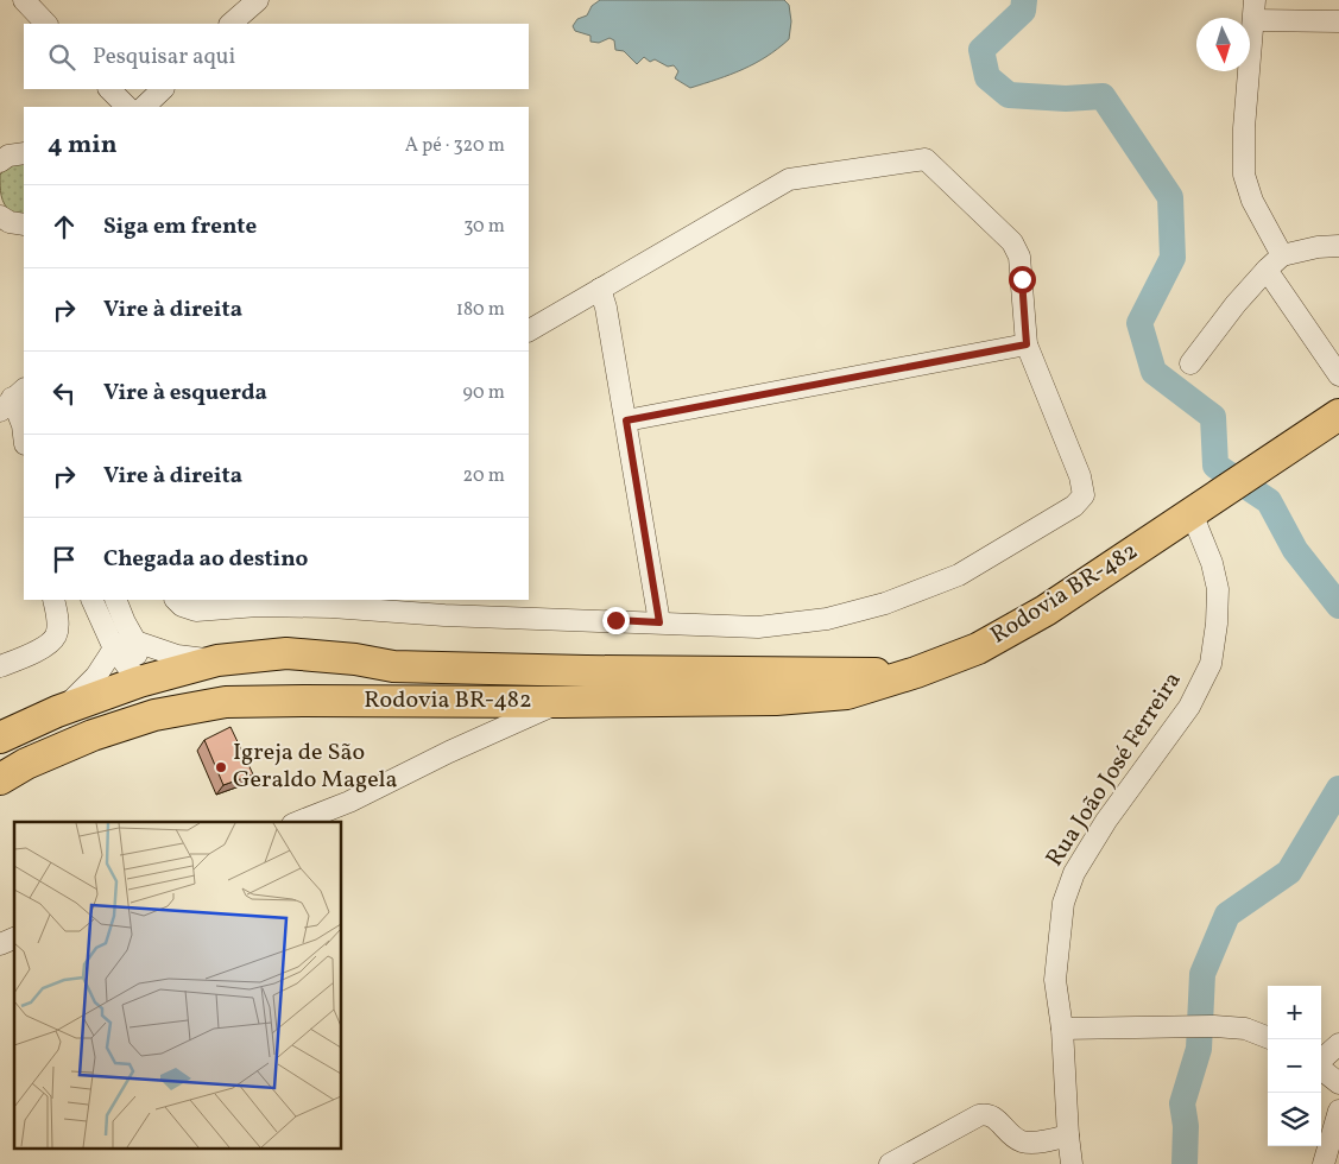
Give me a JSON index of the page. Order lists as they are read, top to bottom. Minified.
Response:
{"streets":{"highway":["Rodovia BR-482"],"street":["Rua João José Ferreira"]},"crossings":[["Rodovia BR-482","Rua João José Ferreira"]],"places":["Igreja de São Geraldo Magela"],"north":"bottom","page":{"search":"Pesquisar aqui","heading":["4 min","A pé · 320 m"],"list":[["Siga em frente","30 m"],["Vire à direita","180 m"],["Vire à esquerda","90 m"],["Vire à direita","20 m"],"Chegada ao destino"],"map_buttons":["+","−"]}}
